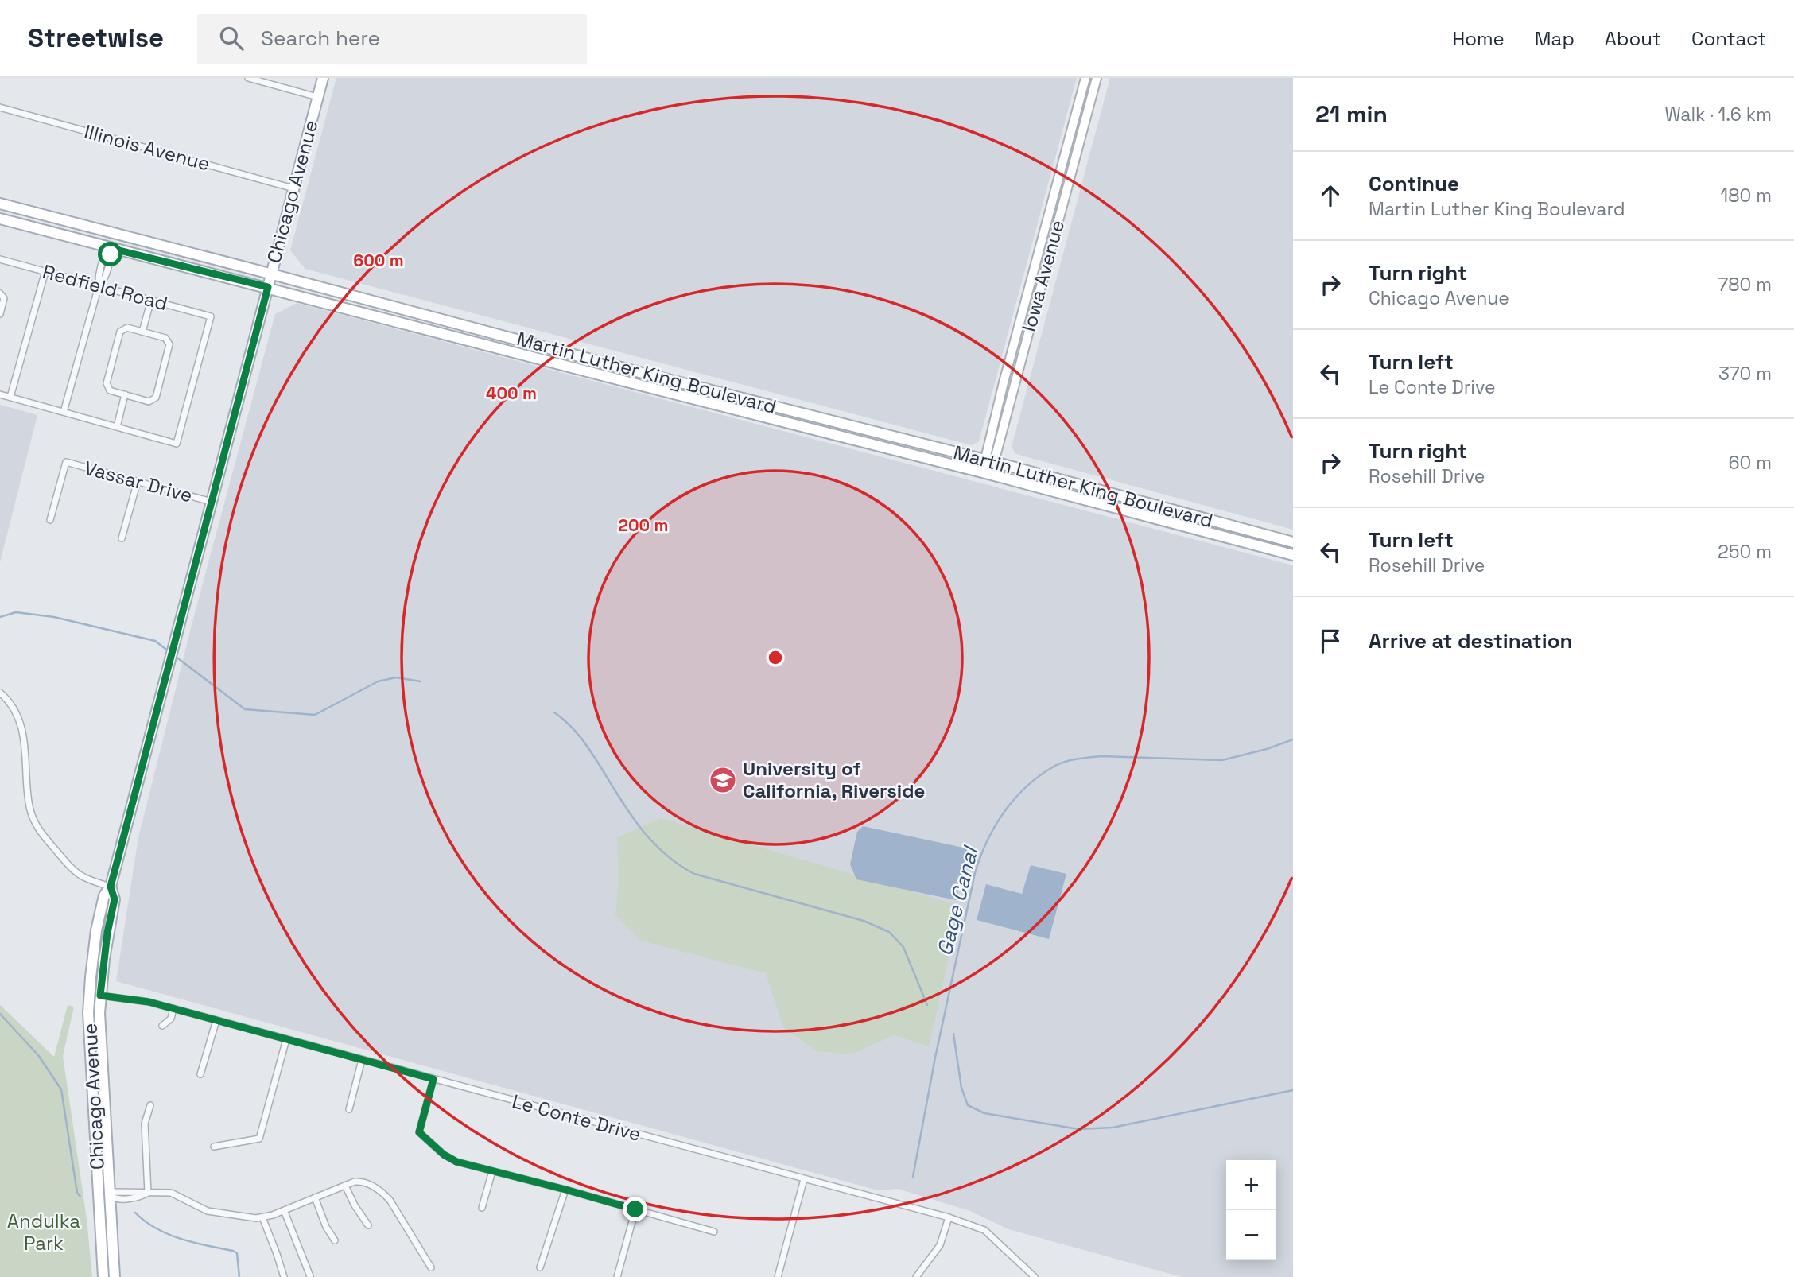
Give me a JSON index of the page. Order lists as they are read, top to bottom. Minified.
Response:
{"streets":{"main road":["Chicago Avenue","Martin Luther King Boulevard"],"street":["Illinois Avenue","Iowa Avenue","Redfield Road","Vassar Drive","Le Conte Drive"]},"crossings":[["Illinois Avenue","Chicago Avenue"],["Chicago Avenue","Martin Luther King Boulevard"],["Chicago Avenue","Vassar Drive"],["Chicago Avenue","Le Conte Drive"],["Iowa Avenue","Martin Luther King Boulevard"]],"water":["Gage Canal"],"parks":["Andulka Park"],"places":{"school or university":["University of California, Riverside"]},"page":{"header":"Streetwise","search":"Search here","nav":["Home","Map","About","Contact"],"heading":["21 min","Walk · 1.6 km"],"list":[["Continue","Martin Luther King Boulevard","180 m"],["Turn right","Chicago Avenue","780 m"],["Turn left","Le Conte Drive","370 m"],["Turn right","Rosehill Drive","60 m"],["Turn left","Rosehill Drive","250 m"],"Arrive at destination"],"map_buttons":["+","−"]},"rings":["600 m","400 m","200 m"]}
